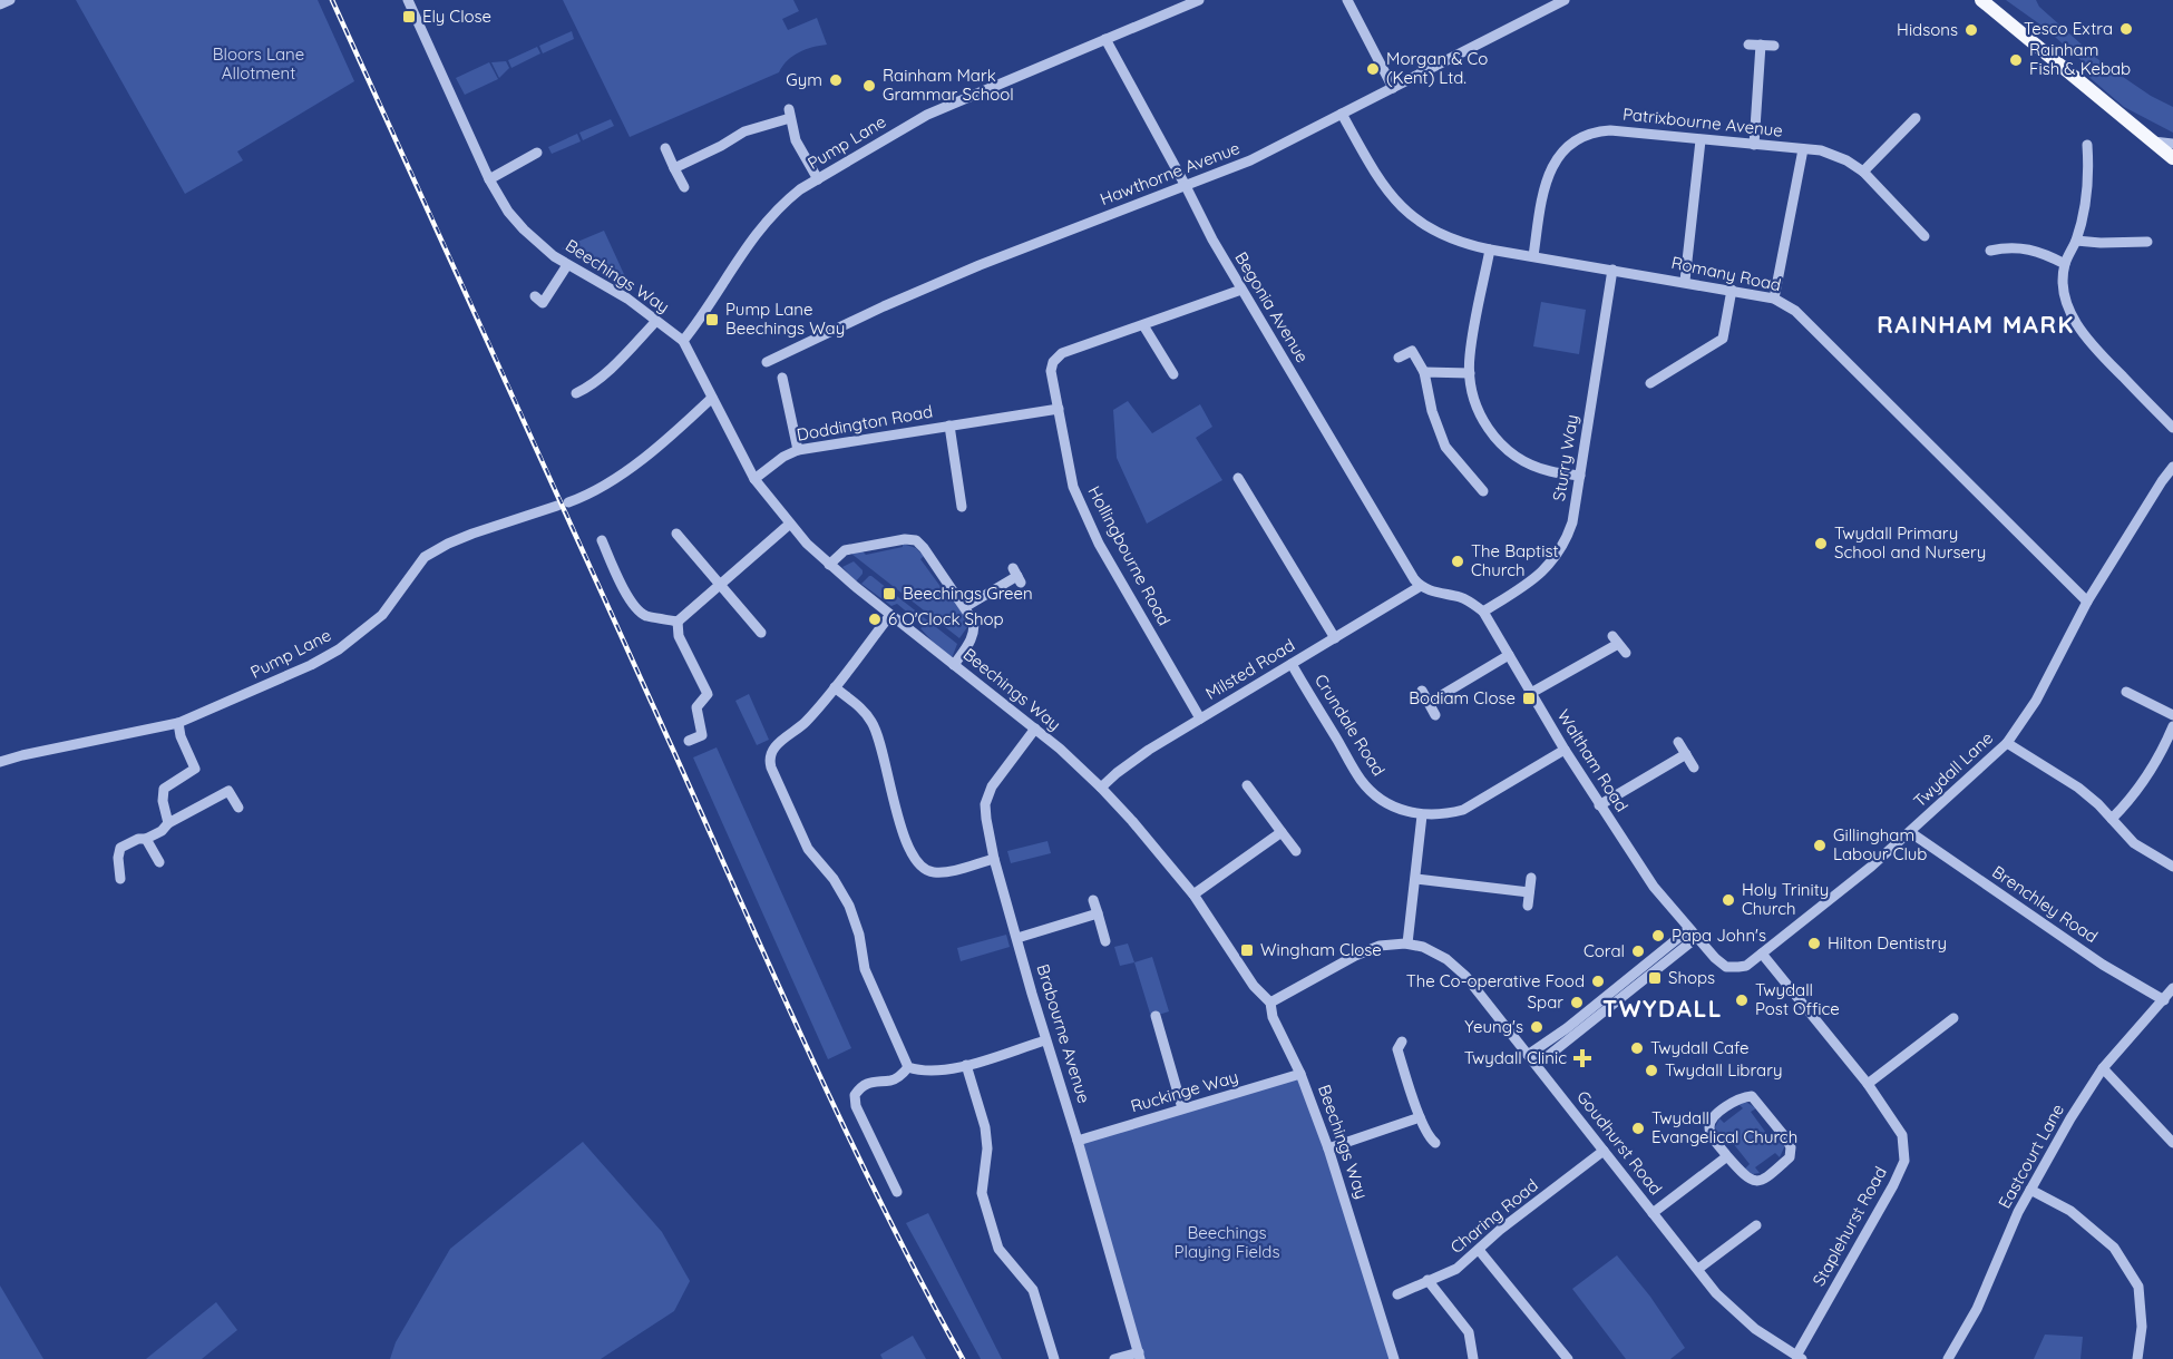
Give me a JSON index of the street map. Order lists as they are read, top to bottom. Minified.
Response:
{"streets":{"street":["Patrixbourne Avenue","Pump Lane","Hawthorne Avenue","Romany Road","Beechings Way","Begonia Avenue","Doddington Road","Sturry Way","Hollingbourne Road","Milsted Road","Crundale Road","Waltham Road","Twydall Lane","Brenchley Road","Brabourne Avenue","Ruckinge Way","Goudhurst Road","Eastcourt Lane","Charing Road","Staplehurst Road"]},"crossings":[["Patrixbourne Avenue","Romany Road"],["Pump Lane","Beechings Way"],["Pump Lane","Begonia Avenue"],["Hawthorne Avenue","Romany Road"],["Hawthorne Avenue","Begonia Avenue"],["Romany Road","Sturry Way"],["Romany Road","Twydall Lane"],["Beechings Way","Doddington Road"],["Beechings Way","Milsted Road"],["Beechings Way","Brabourne Avenue"],["Beechings Way","Ruckinge Way"],["Beechings Way","Goudhurst Road"],["Begonia Avenue","Sturry Way"],["Begonia Avenue","Hollingbourne Road"],["Begonia Avenue","Milsted Road"],["Begonia Avenue","Crundale Road"],["Begonia Avenue","Waltham Road"],["Doddington Road","Hollingbourne Road"],["Sturry Way","Milsted Road"],["Sturry Way","Crundale Road"],["Sturry Way","Waltham Road"],["Hollingbourne Road","Milsted Road"],["Milsted Road","Crundale Road"],["Milsted Road","Waltham Road"],["Crundale Road","Waltham Road"],["Waltham Road","Twydall Lane"],["Twydall Lane","Brenchley Road"],["Twydall Lane","Staplehurst Road"],["Brenchley Road","Eastcourt Lane"],["Brabourne Avenue","Ruckinge Way"],["Goudhurst Road","Charing Road"],["Goudhurst Road","Staplehurst Road"]],"districts":["RAINHAM MARK","TWYDALL"],"parks":["Bloors Lane Allotment","Beechings Playing Fields"],"places":{"transit":["Ely Close","Pump Lane Beechings Way","Beechings Green","Bodiam Close","Wingham Close","Shops"],"other":["Tesco Extra","Hidsons","Rainham Fish & Kebab","Morgan & Co (Kent) Ltd.","Gym","Rainham Mark Grammar School","Twydall Primary School and Nursery","The Baptist Church","6 O'Clock Shop","Gillingham Labour Club","Holy Trinity Church","Papa John's","Hilton Dentistry","Coral","The Co-operative Food","Twydall Post Office","Spar","Yeung's","Twydall Cafe","Twydall Library","Twydall Evangelical Church"],"health":["Twydall Clinic"]}}
